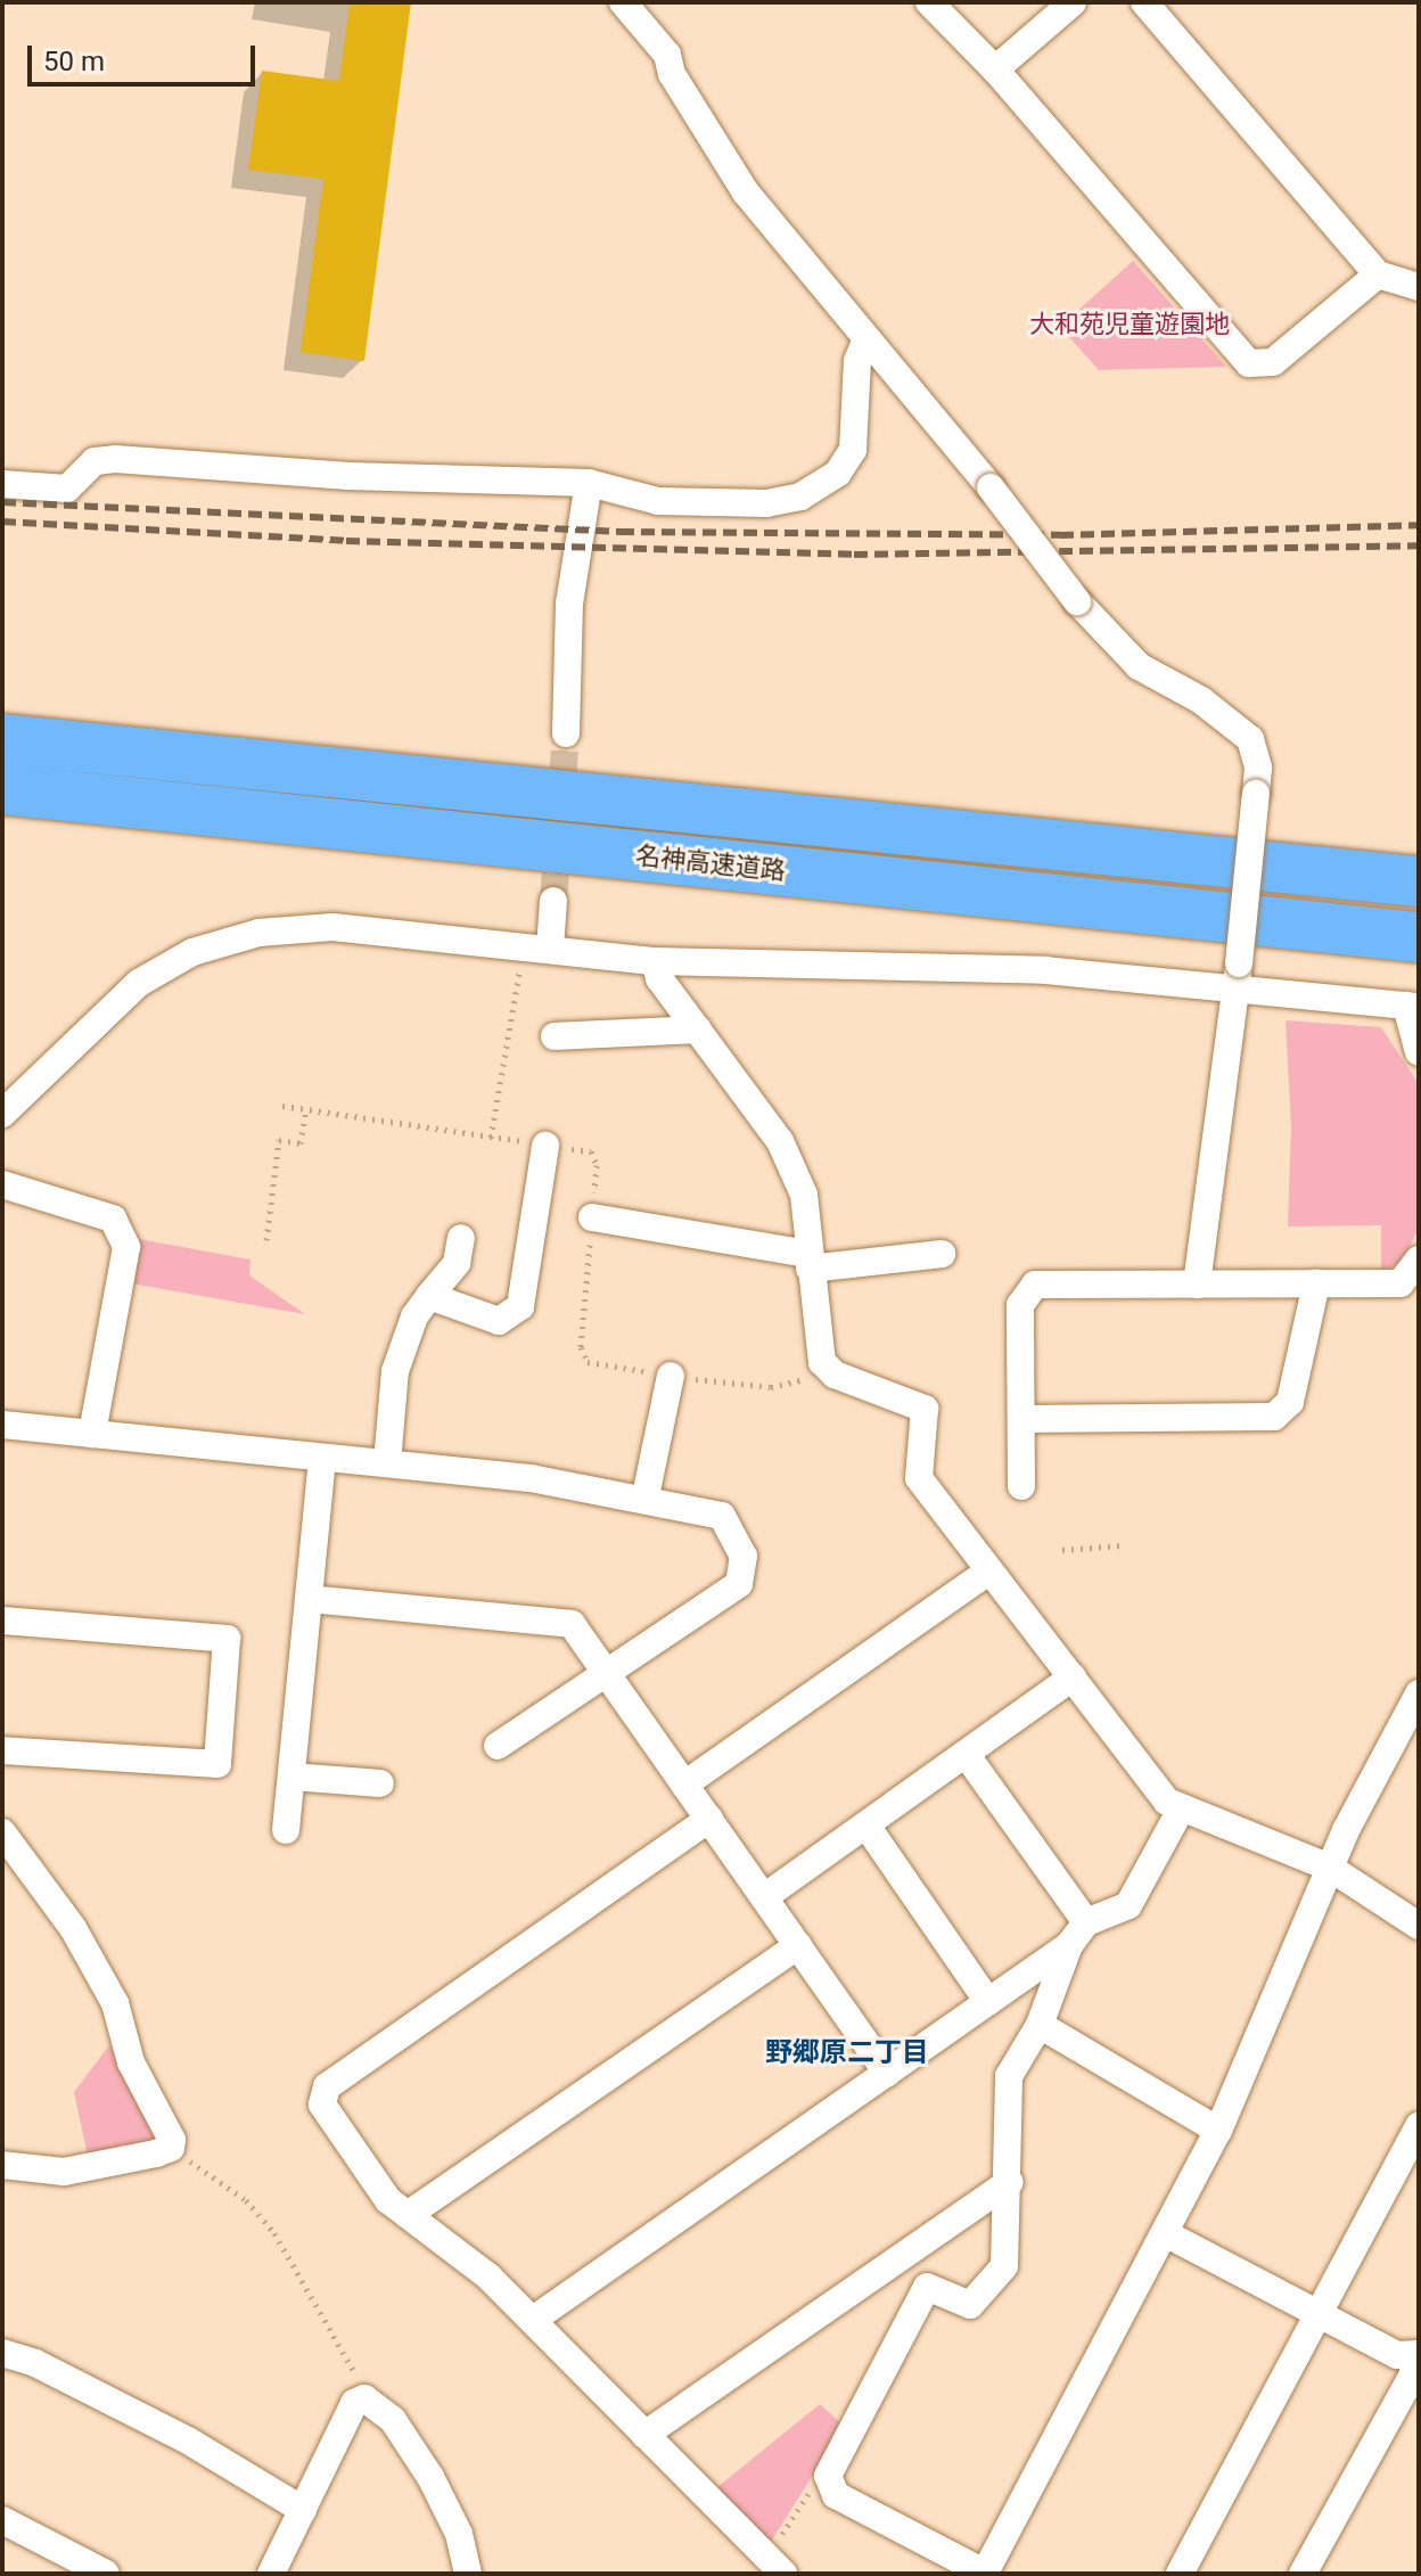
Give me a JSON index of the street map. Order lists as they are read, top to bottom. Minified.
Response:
{"streets":{"highway":["名神高速道路"]},"districts":["野郷原二丁目"],"parks":["大和苑児童遊園地"],"scale_bar":"50 m"}
